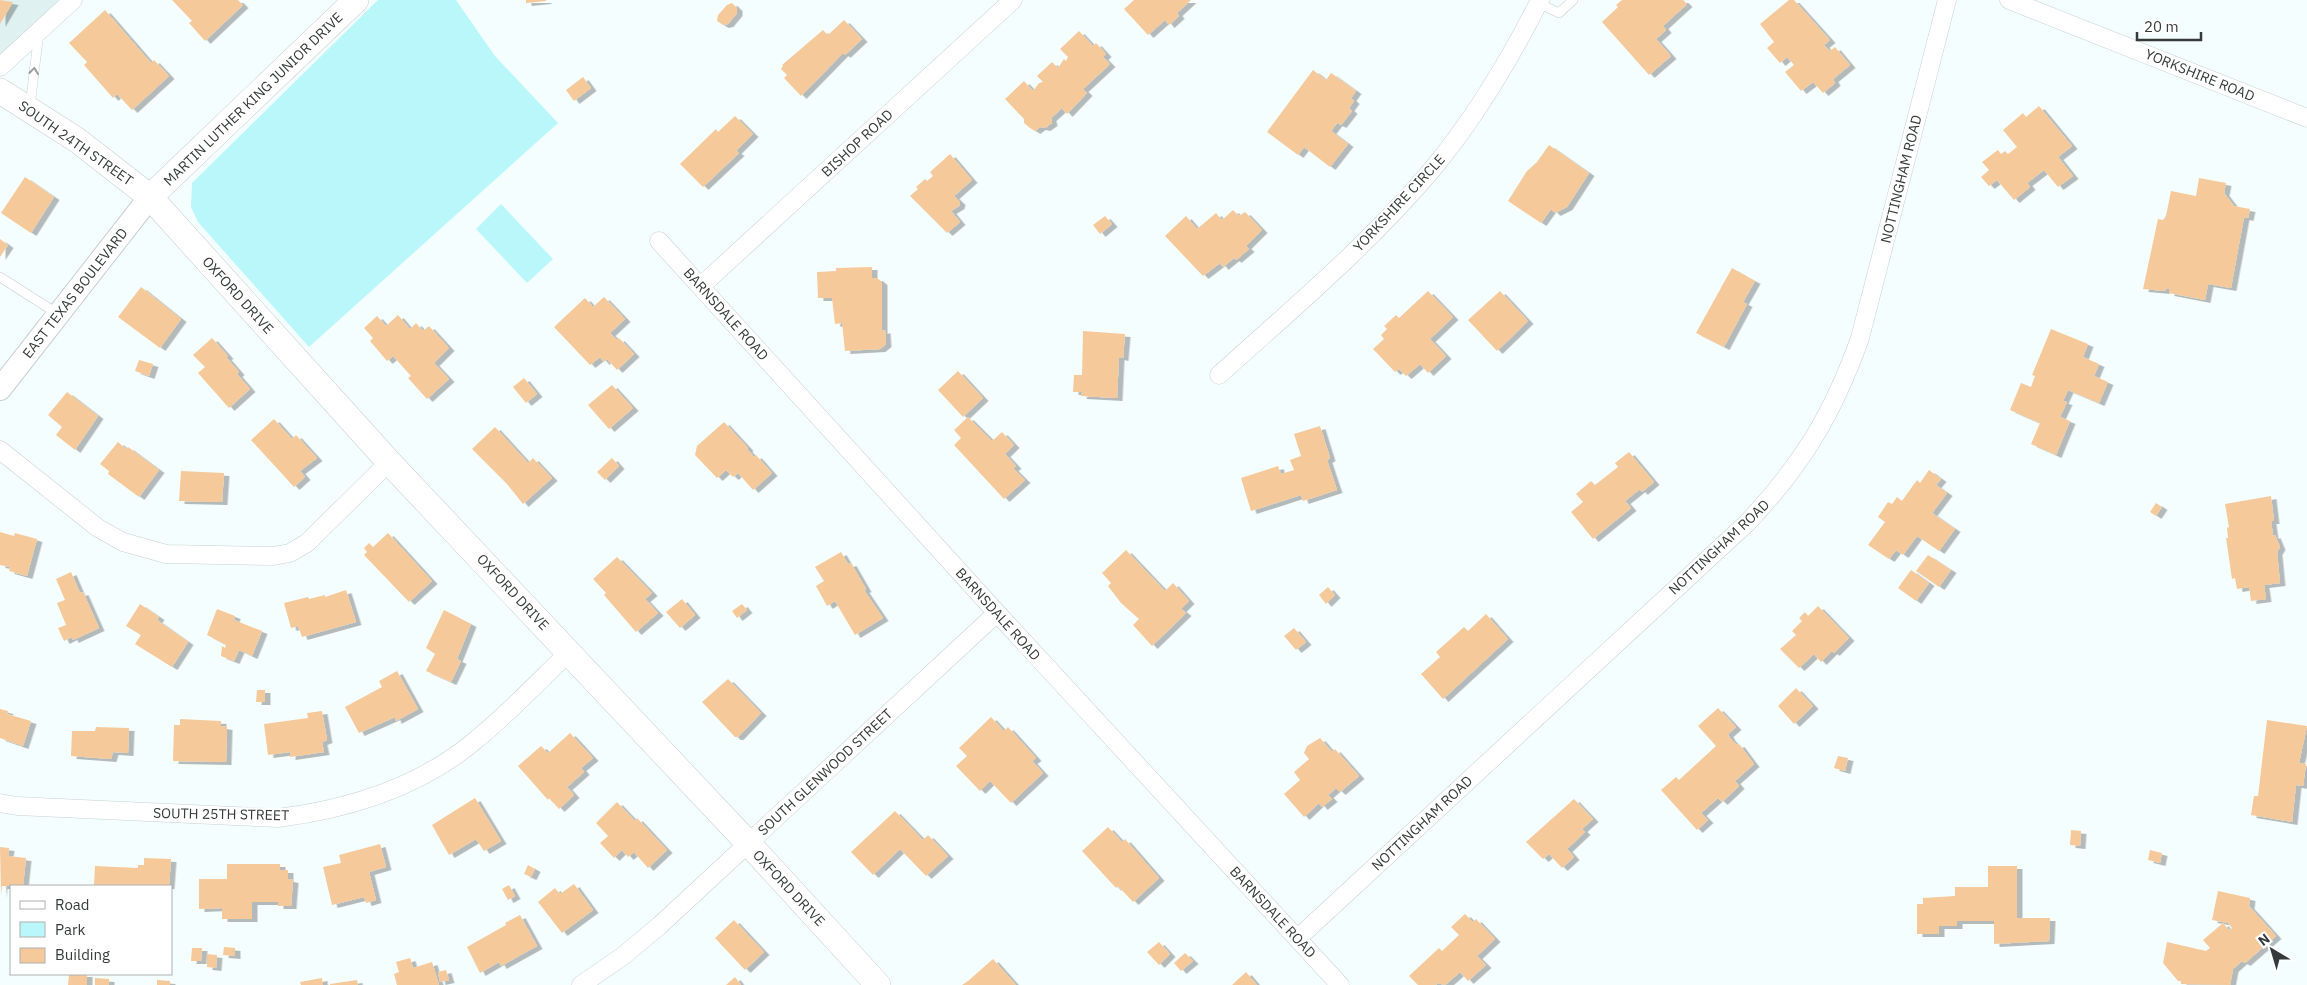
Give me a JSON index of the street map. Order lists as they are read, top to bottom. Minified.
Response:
{"streets":{"main road":["MARTIN LUTHER KING JUNIOR DRIVE","SOUTH 24TH STREET","OXFORD DRIVE"],"street":["YORKSHIRE ROAD","BISHOP ROAD","NOTTINGHAM ROAD","YORKSHIRE CIRCLE","EAST TEXAS BOULEVARD","BARNSDALE ROAD","SOUTH GLENWOOD STREET","SOUTH 25TH STREET"]},"crossings":[["MARTIN LUTHER KING JUNIOR DRIVE","SOUTH 24TH STREET"],["MARTIN LUTHER KING JUNIOR DRIVE","EAST TEXAS BOULEVARD"],["MARTIN LUTHER KING JUNIOR DRIVE","OXFORD DRIVE"],["SOUTH 24TH STREET","EAST TEXAS BOULEVARD"],["SOUTH 24TH STREET","OXFORD DRIVE"],["BISHOP ROAD","BARNSDALE ROAD"],["NOTTINGHAM ROAD","BARNSDALE ROAD"],["EAST TEXAS BOULEVARD","OXFORD DRIVE"],["OXFORD DRIVE","SOUTH GLENWOOD STREET"],["OXFORD DRIVE","SOUTH 25TH STREET"],["BARNSDALE ROAD","SOUTH GLENWOOD STREET"]],"legend":["Road","Park","Building"],"scale_bar":"20 m","north":"top left"}
